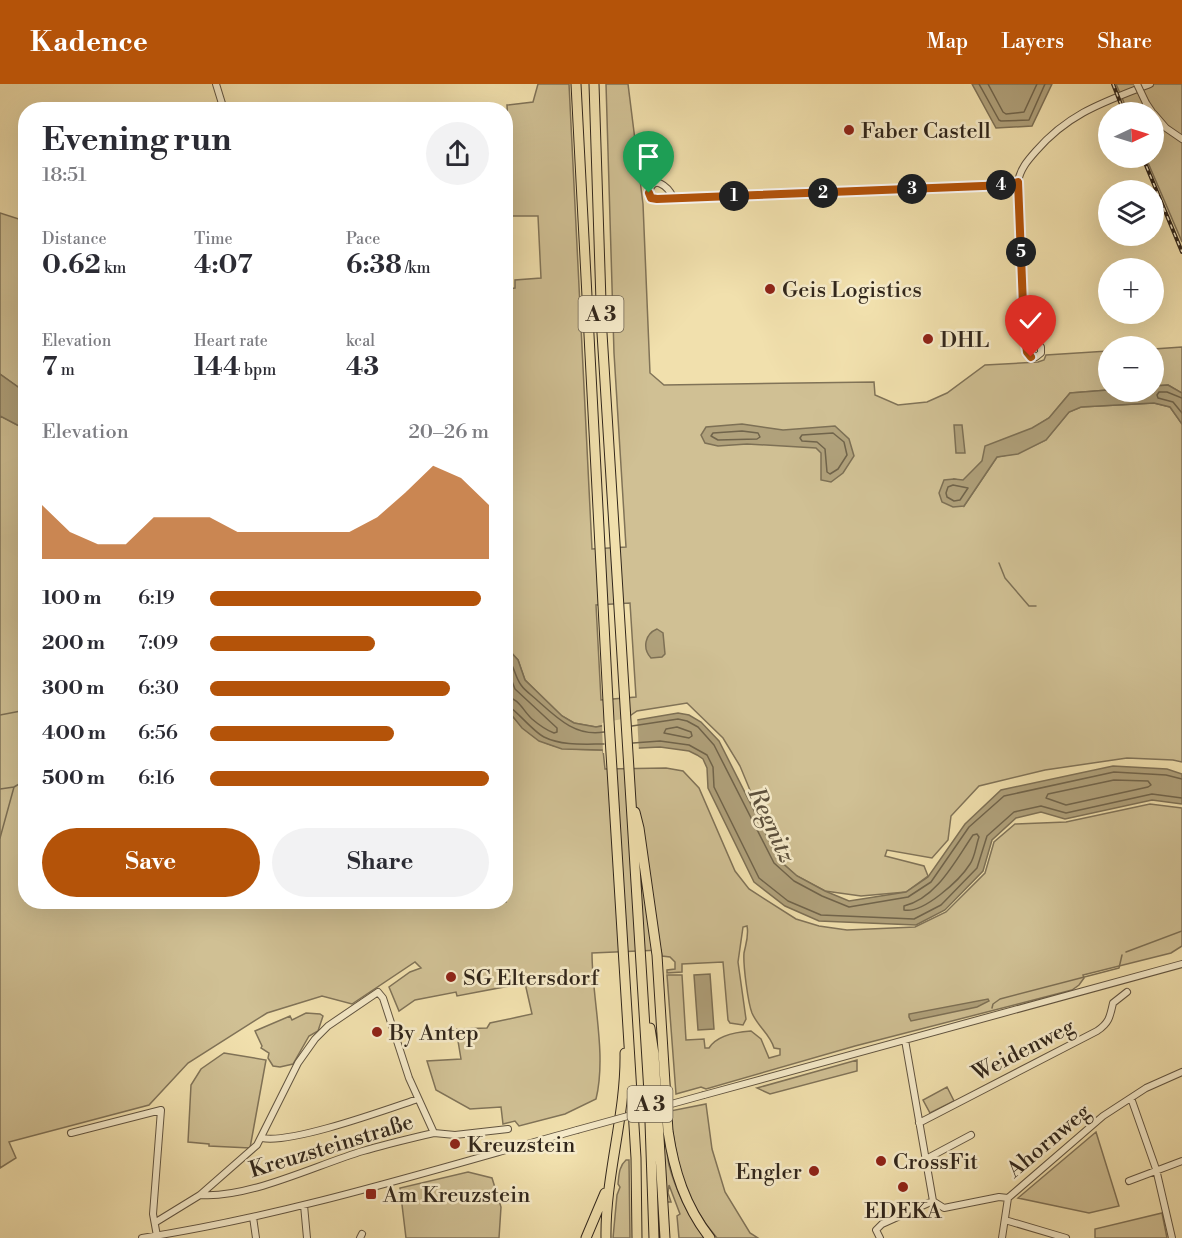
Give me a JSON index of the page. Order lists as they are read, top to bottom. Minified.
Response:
{"streets":{"highway":["A 3"],"street":["Weidenweg","Ahornweg","Kreuzsteinstraße"]},"water":["Regnitz"],"places":{"other":["Faber Castell","Geis Logistics","DHL","SG Eltersdorf","By Antep","Kreuzstein","CrossFit","Engler","EDEKA"],"transit":["Am Kreuzstein"]},"north":"right","page":{"header":"Kadence","nav":["Map","Layers","Share"],"map_buttons":["+","−"],"heading":["Evening run","18:51"],"pins":["4","3","2","1","5"],"stats":[["Distance","0.62 km"],["Time","4:07"],["Pace","6:38 /km"],["Elevation","7 m"],["Heart rate","144 bpm"],["kcal","43"]],"chart":["Elevation","20–26 m"],"list":[{"name":"100 m","note":"6:19"},{"name":"200 m","note":"7:09"},{"name":"300 m","note":"6:30"},{"name":"400 m","note":"6:56"},{"name":"500 m","note":"6:16"}],"buttons":["Save","Share"]}}
